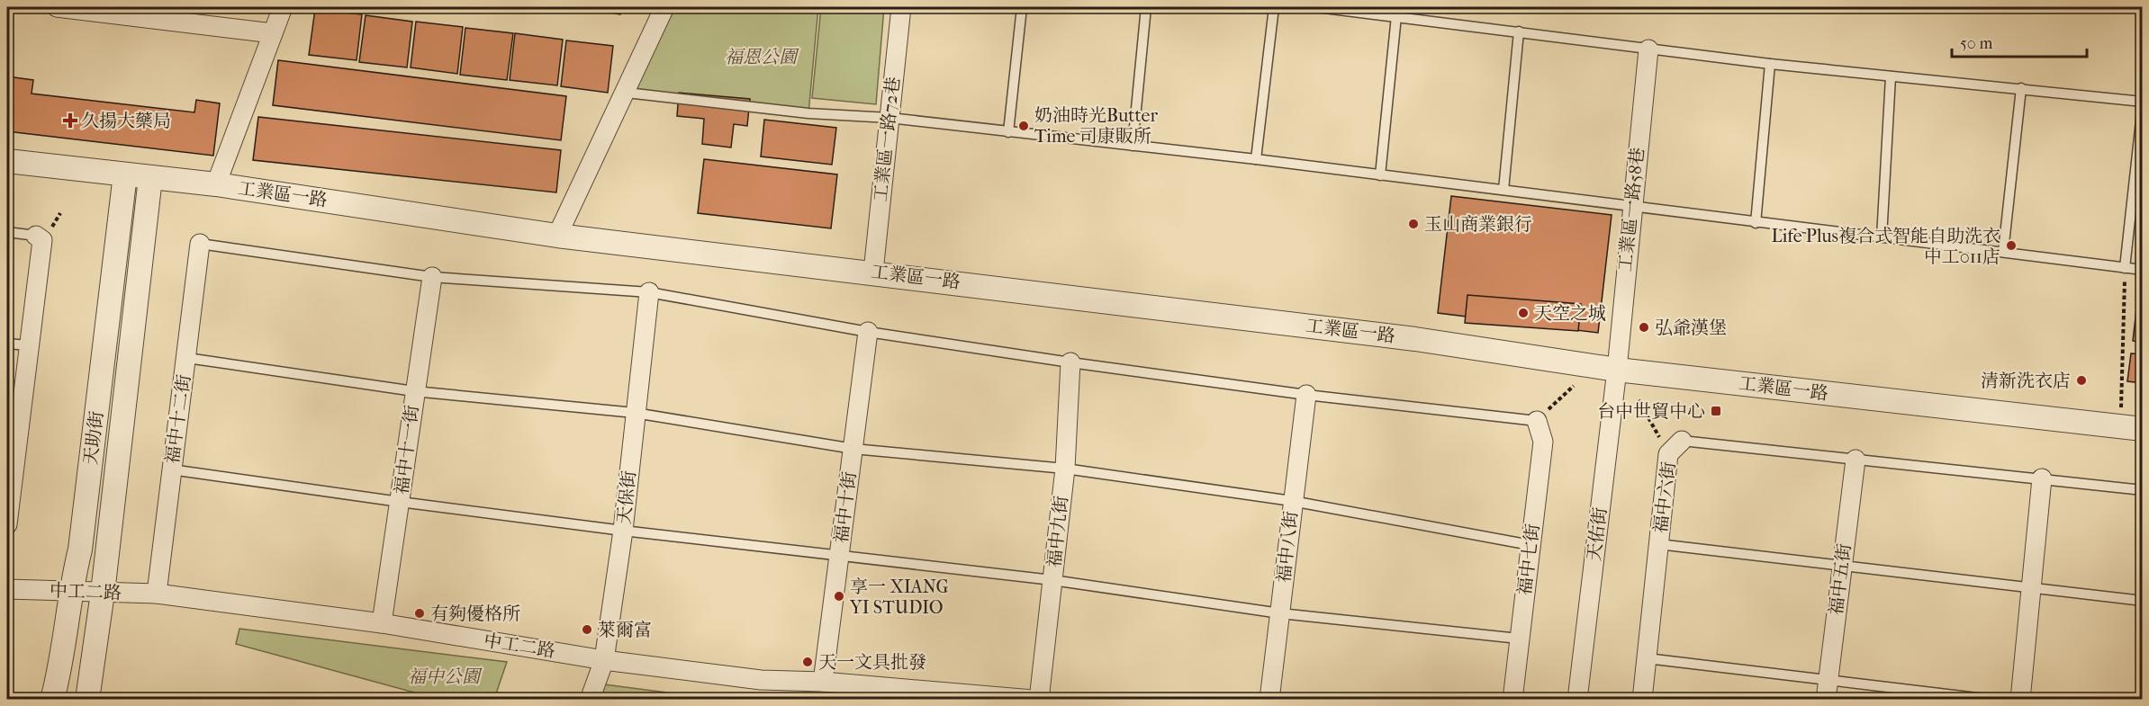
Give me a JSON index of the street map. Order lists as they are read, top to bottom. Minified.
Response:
{"streets":{"street":["工業區一路72巷","工業區一路","工業區一路58巷","福中十二街","天助街","福中十一街","天保街","福中六街","福中十街","福中九街","天佑街","福中八街","福中七街","福中五街","中工二路"]},"crossings":[["工業區一路72巷","工業區一路"],["工業區一路","工業區一路58巷"],["工業區一路","天助街"],["工業區一路","天佑街"],["工業區一路58巷","天佑街"],["福中十二街","中工二路"],["天助街","中工二路"],["福中十一街","中工二路"],["天保街","中工二路"],["福中六街","福中五街"],["福中十街","中工二路"]],"parks":["福恩公園","福中公園"],"places":{"health":["久揚大藥局"],"other":["奶油時光Butter Time 司康販所","玉山商業銀行","Life Plus複合式智能自助洗衣 中工011店","天空之城","弘爺漢堡","清新洗衣店","享一 XIANG YI STUDIO","有夠優格所","萊爾富","天一文具批發"],"transit":["台中世貿中心"]},"scale_bar":"50 m"}
